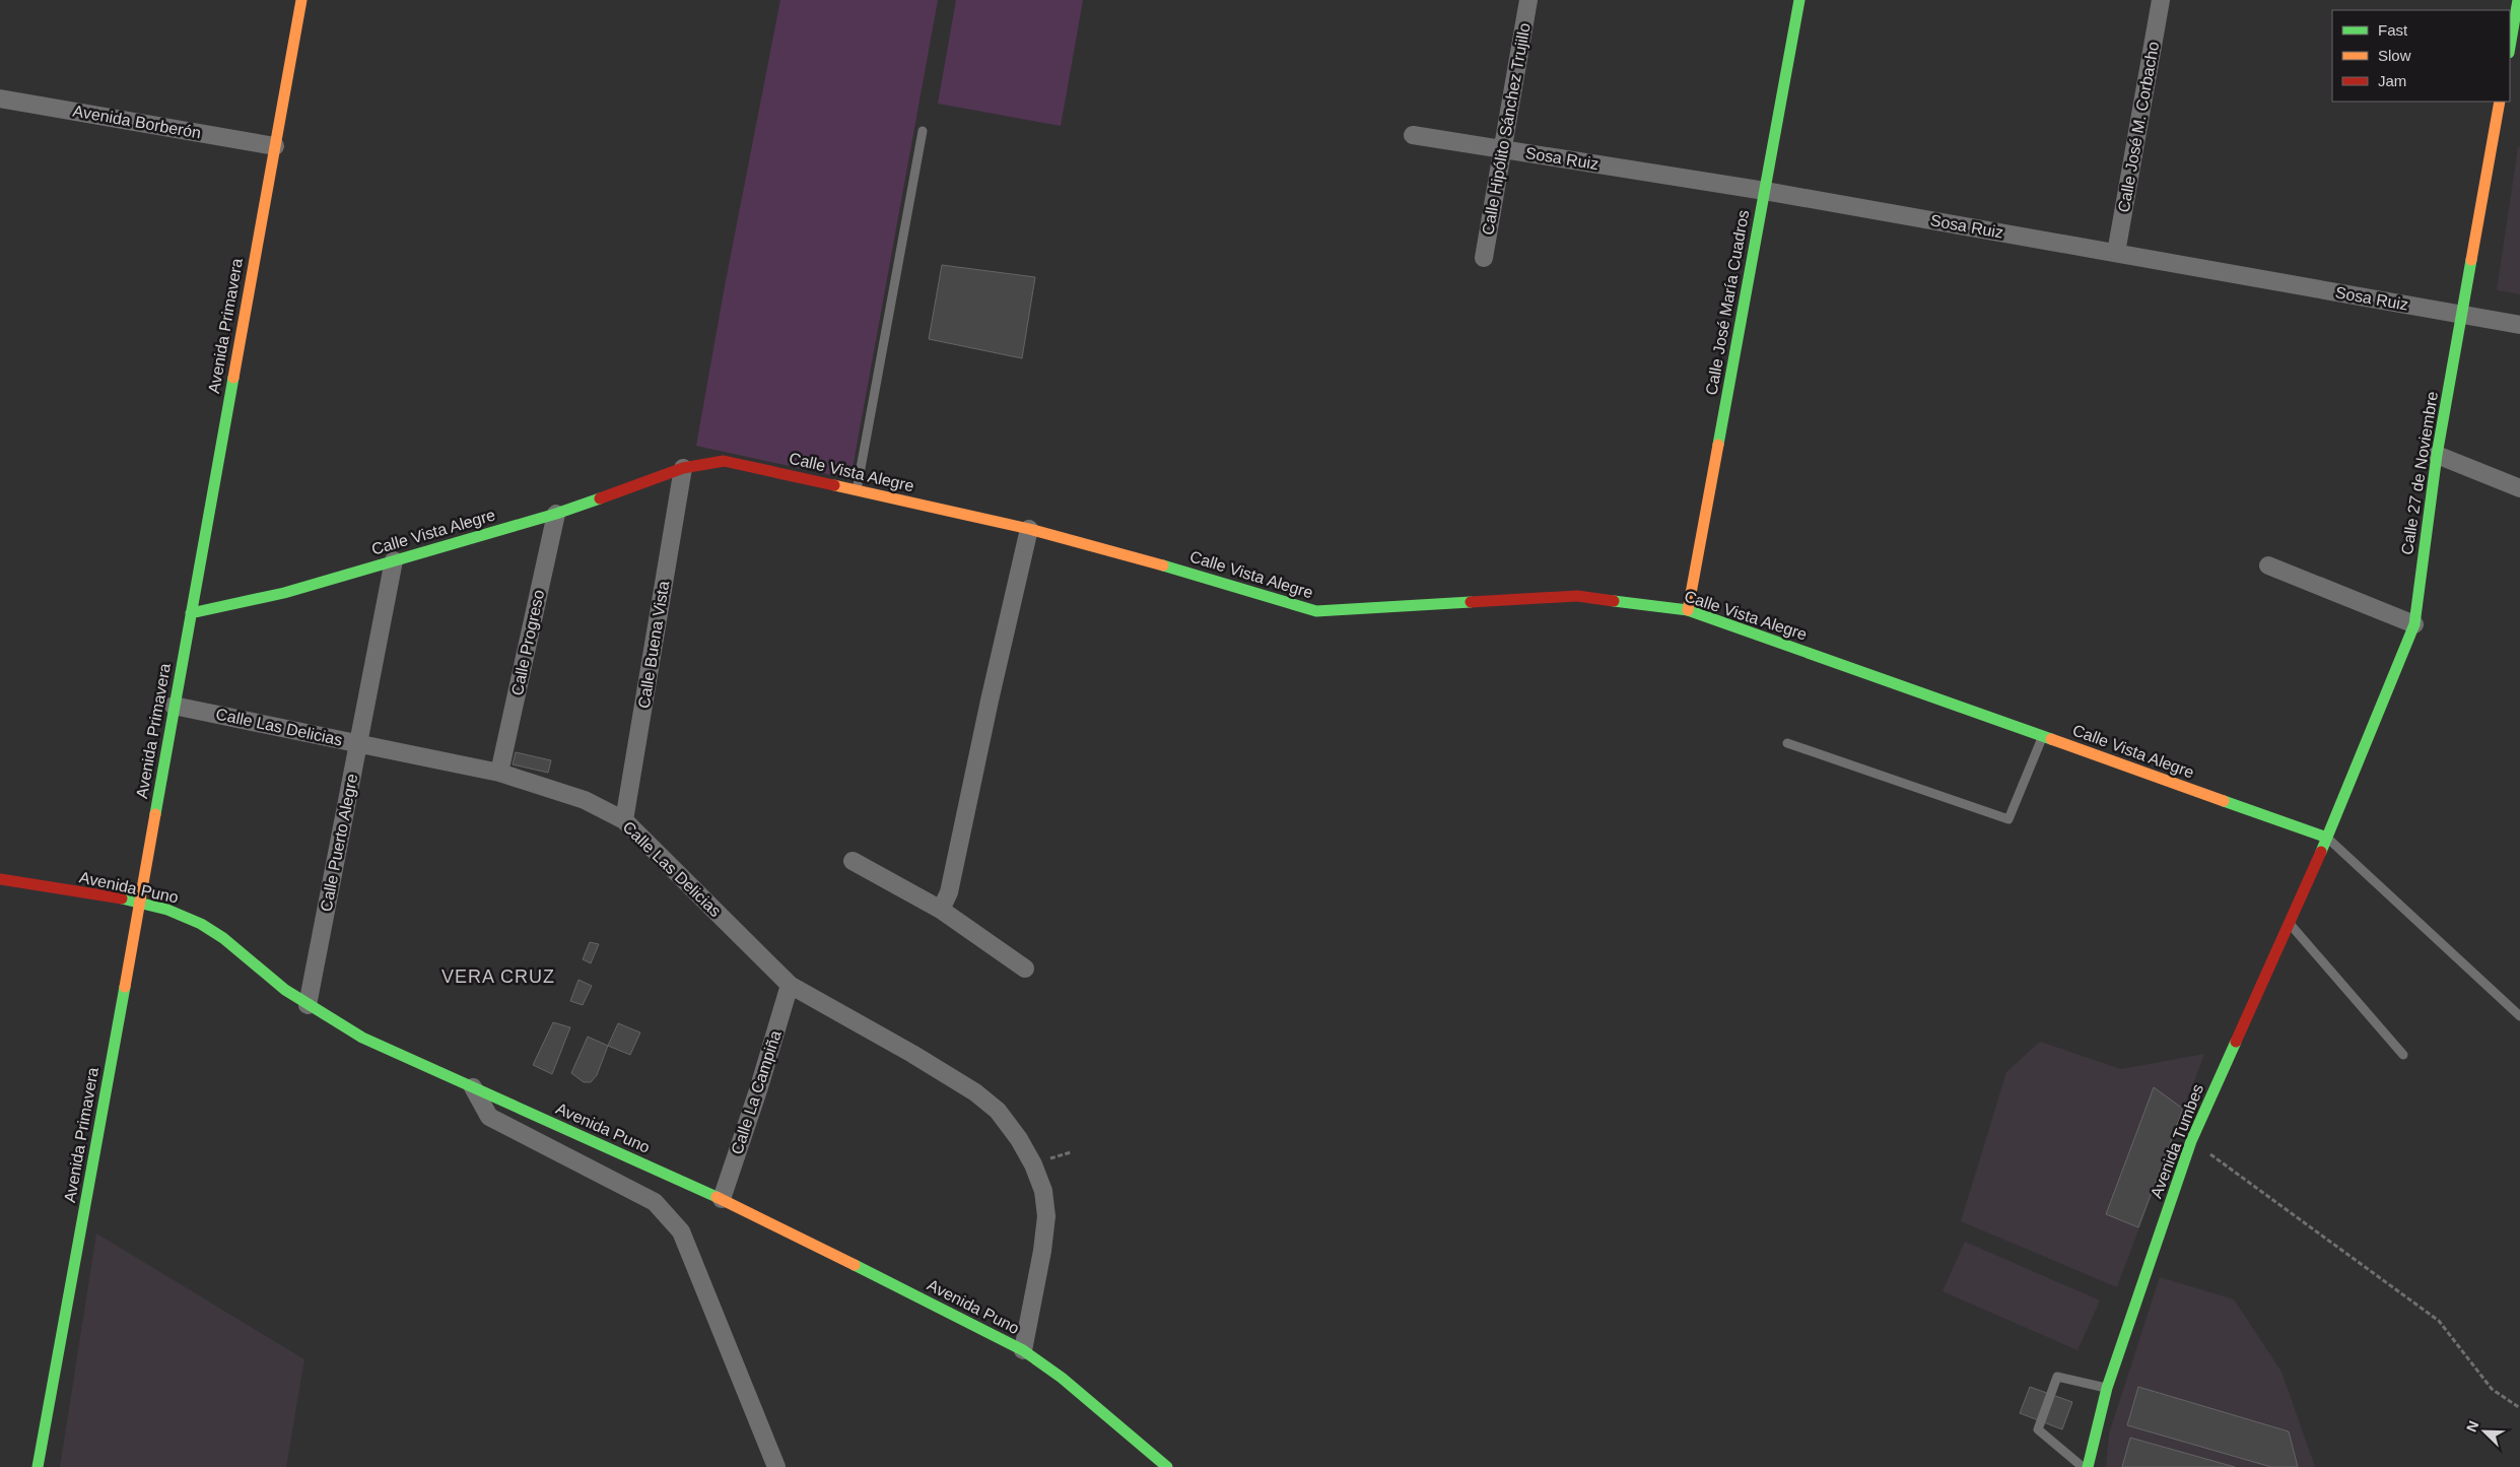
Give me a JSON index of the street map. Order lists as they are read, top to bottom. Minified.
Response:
{"streets":{"street":["Avenida Borberón","Calle José M. Corbacho","Calle Hipólito Sánchez Trujillo","Sosa Ruiz","Calle José María Cuadros","Avenida Primavera","Calle Vista Alegre","Calle 27 de Noviembre","Calle Progreso","Calle Buena Vista","Calle Las Delicias","Calle Puerto Alegre","Avenida Puno","Calle La Campiña","Avenida Tumbes"]},"crossings":[["Avenida Borberón","Avenida Primavera"],["Calle José M. Corbacho","Sosa Ruiz"],["Calle Hipólito Sánchez Trujillo","Sosa Ruiz"],["Sosa Ruiz","Calle José María Cuadros"],["Sosa Ruiz","Calle 27 de Noviembre"],["Calle José María Cuadros","Calle Vista Alegre"],["Avenida Primavera","Calle Vista Alegre"],["Avenida Primavera","Calle Las Delicias"],["Avenida Primavera","Avenida Puno"],["Calle Vista Alegre","Calle 27 de Noviembre"],["Calle Vista Alegre","Calle Progreso"],["Calle Vista Alegre","Calle Buena Vista"],["Calle Vista Alegre","Calle Puerto Alegre"],["Calle Vista Alegre","Avenida Tumbes"],["Calle 27 de Noviembre","Avenida Tumbes"],["Calle Progreso","Calle Las Delicias"],["Calle Buena Vista","Calle Las Delicias"],["Calle Las Delicias","Calle Puerto Alegre"],["Calle Las Delicias","Avenida Puno"],["Calle Las Delicias","Calle La Campiña"],["Calle Puerto Alegre","Avenida Puno"],["Avenida Puno","Calle La Campiña"]],"districts":["VERA CRUZ"],"legend":["Fast","Slow","Jam"],"north":"top left"}
